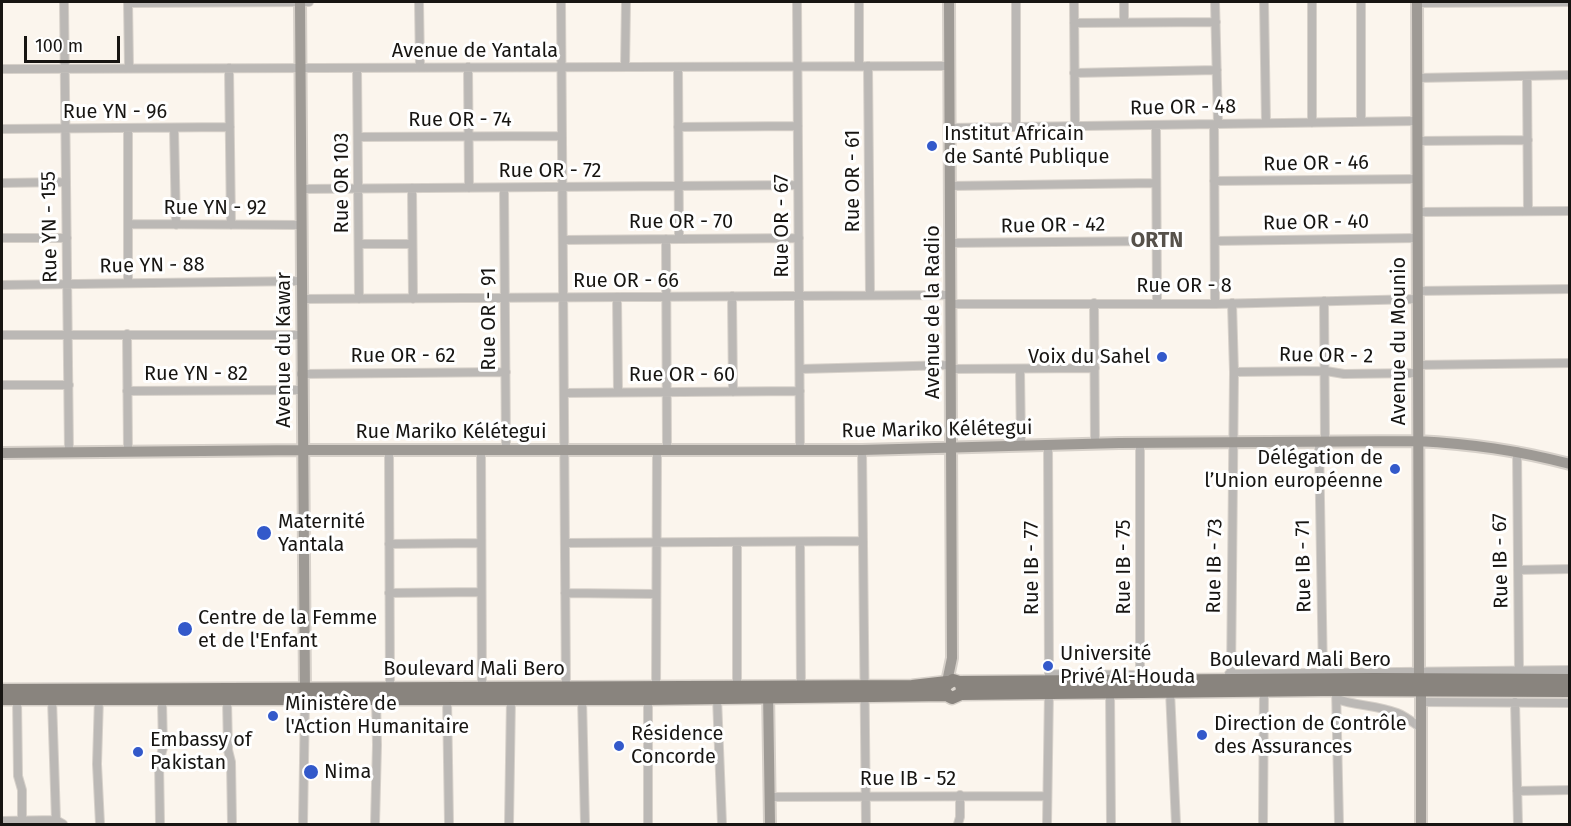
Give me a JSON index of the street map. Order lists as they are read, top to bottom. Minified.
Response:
{"streets":{"main road":["Boulevard Mali Bero"],"street":["Avenue de Yantala","Rue OR - 48","Rue YN - 96","Rue OR - 74","Rue OR - 46","Rue OR - 72","Rue OR - 61","Rue OR 103","Rue YN - 92","Rue OR - 70","Rue OR - 40","Rue OR - 67","Rue OR - 42","Rue YN - 155","Rue YN - 88","Rue OR - 66","Rue OR - 8","Avenue de la Radio","Rue OR - 91","Avenue du Mounio","Avenue du Kawar","Rue OR - 62","Rue OR - 2","Rue YN - 82","Rue OR - 60","Rue Mariko Kélétegui","Rue IB - 67","Rue IB - 73","Rue IB - 71","Rue IB - 75","Rue IB - 77","Rue IB - 52"]},"crossings":[["Avenue de Yantala","Rue OR - 61"],["Avenue de Yantala","Rue OR 103"],["Avenue de Yantala","Rue OR - 67"],["Avenue de Yantala","Rue YN - 155"],["Avenue de Yantala","Avenue de la Radio"],["Avenue de Yantala","Avenue du Kawar"],["Rue OR - 48","Avenue de la Radio"],["Rue OR - 48","Avenue du Mounio"],["Rue YN - 96","Rue YN - 155"],["Rue OR - 74","Rue OR 103"],["Rue OR - 46","Avenue du Mounio"],["Rue OR - 72","Rue OR 103"],["Rue OR - 72","Rue OR - 67"],["Rue OR - 72","Rue OR - 91"],["Rue OR - 72","Avenue du Kawar"],["Rue OR - 61","Rue OR - 66"],["Rue OR 103","Rue OR - 66"],["Rue YN - 92","Avenue du Kawar"],["Rue OR - 70","Rue OR - 67"],["Rue OR - 40","Avenue du Mounio"],["Rue OR - 67","Rue OR - 66"],["Rue OR - 67","Rue OR - 60"],["Rue OR - 67","Rue Mariko Kélétegui"],["Rue OR - 42","Avenue de la Radio"],["Rue YN - 155","Rue YN - 88"],["Rue YN - 155","Rue Mariko Kélétegui"],["Rue YN - 88","Avenue du Kawar"],["Rue OR - 66","Rue OR - 8"],["Rue OR - 66","Avenue de la Radio"],["Rue OR - 66","Rue OR - 91"],["Rue OR - 66","Avenue du Kawar"],["Rue OR - 8","Avenue de la Radio"],["Rue OR - 8","Avenue du Mounio"],["Rue OR - 8","Rue IB - 73"],["Rue OR - 8","Rue IB - 71"],["Avenue de la Radio","Rue Mariko Kélétegui"],["Avenue de la Radio","Boulevard Mali Bero"],["Rue OR - 91","Rue OR - 62"],["Rue OR - 91","Rue Mariko Kélétegui"],["Avenue du Mounio","Rue OR - 2"],["Avenue du Mounio","Rue Mariko Kélétegui"],["Avenue du Mounio","Boulevard Mali Bero"],["Avenue du Kawar","Rue OR - 62"],["Avenue du Kawar","Rue YN - 82"],["Avenue du Kawar","Rue Mariko Kélétegui"],["Avenue du Kawar","Boulevard Mali Bero"],["Rue OR - 2","Rue IB - 73"],["Rue OR - 2","Rue IB - 71"],["Rue Mariko Kélétegui","Rue IB - 67"],["Rue Mariko Kélétegui","Rue IB - 73"],["Rue Mariko Kélétegui","Rue IB - 71"],["Rue Mariko Kélétegui","Rue IB - 75"],["Rue Mariko Kélétegui","Rue IB - 77"],["Rue IB - 67","Boulevard Mali Bero"],["Rue IB - 73","Boulevard Mali Bero"],["Rue IB - 71","Boulevard Mali Bero"],["Rue IB - 75","Boulevard Mali Bero"],["Rue IB - 77","Boulevard Mali Bero"],["Rue IB - 77","Rue IB - 52"]],"districts":["ORTN"],"places":["Institut Africain de Santé Publique","Voix du Sahel","Délégation de l’Union européenne","Maternité Yantala","Centre de la Femme et de l'Enfant","Université Privé Al-Houda","Ministère de l'Action Humanitaire","Direction de Contrôle des Assurances","Résidence Concorde","Embassy of Pakistan","Nima"],"scale_bar":"100 m"}
